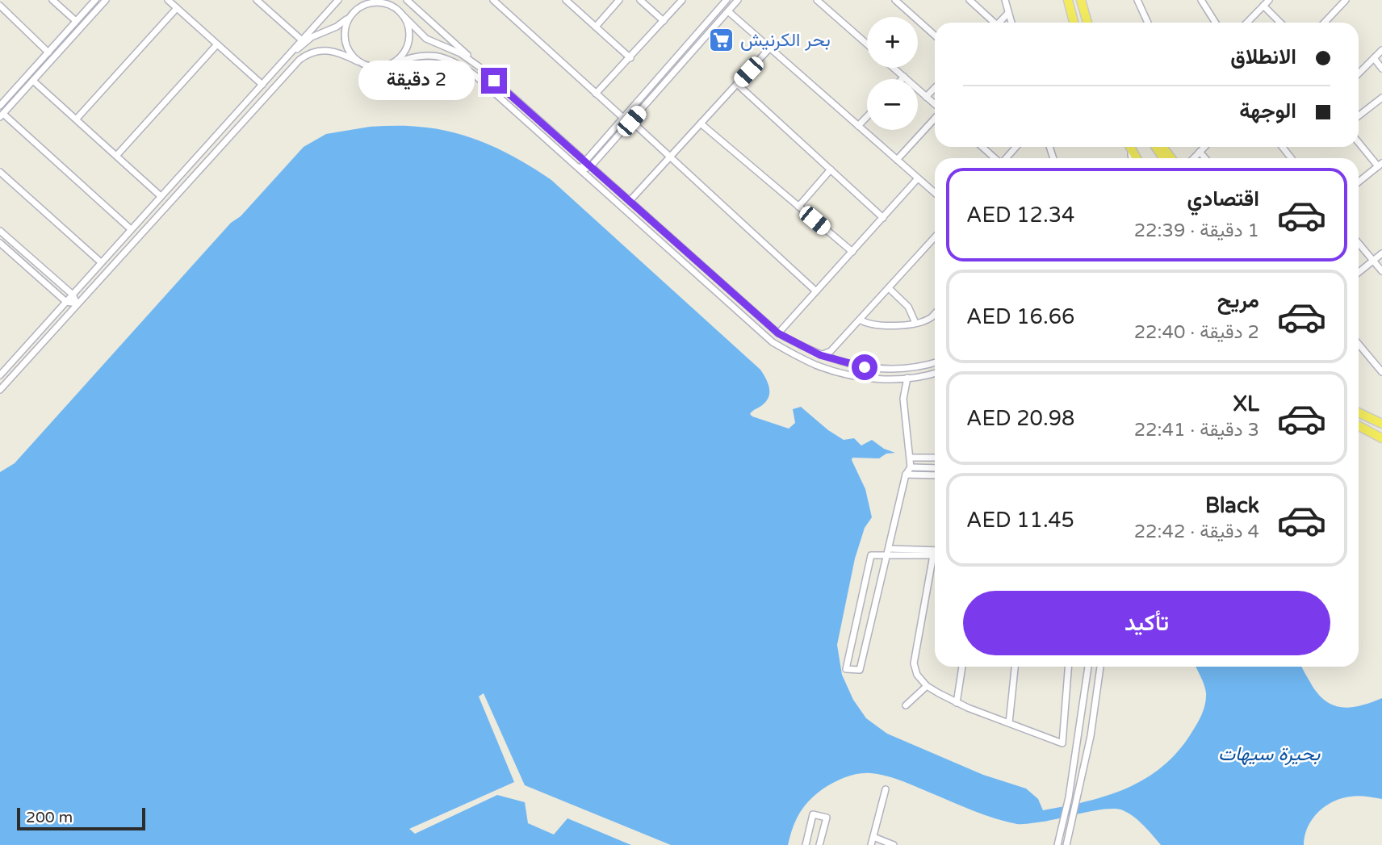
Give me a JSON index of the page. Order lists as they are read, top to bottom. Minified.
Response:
{"water":["بحيرة سيهات"],"places":{"supermarket":["بحر الكرنيش"]},"scale_bar":"200 m","page":{"map_buttons":["+","−"],"banner":["الانطلاق","الوجهة"],"bubble":"2 دقيقة","list":[{"name":"اقتصادي","note":"1 دقيقة · 22:39","value":"AED 12.34"},{"name":"مريح","note":"2 دقيقة · 22:40","value":"AED 16.66"},{"name":"XL","note":"3 دقيقة · 22:41","value":"AED 20.98"},{"name":"Black","note":"4 دقيقة · 22:42","value":"AED 11.45"}],"buttons":"تأكيد","scale":"200 m"}}
